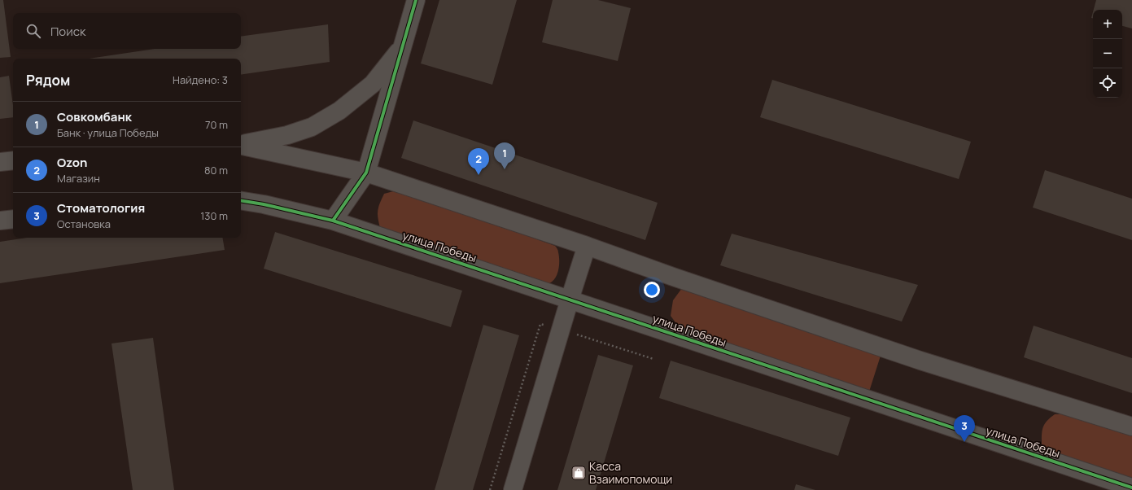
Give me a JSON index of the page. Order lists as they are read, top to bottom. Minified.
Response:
{"streets":{"street":["улица Победы"]},"places":{"shop":["Касса Взаимопомощи"]},"page":{"map_buttons":["+","−"],"search":"Поиск","heading":["Рядом","Найдено: 3"],"list":[{"mark":"1","name":"Совкомбанк","note":"Банк · улица Победы","value":"70 m"},{"mark":"2","name":"Ozon","note":"Магазин","value":"80 m"},{"mark":"3","name":"Стоматология","note":"Остановка","value":"130 m"}],"pins":["1","2","3"]}}
